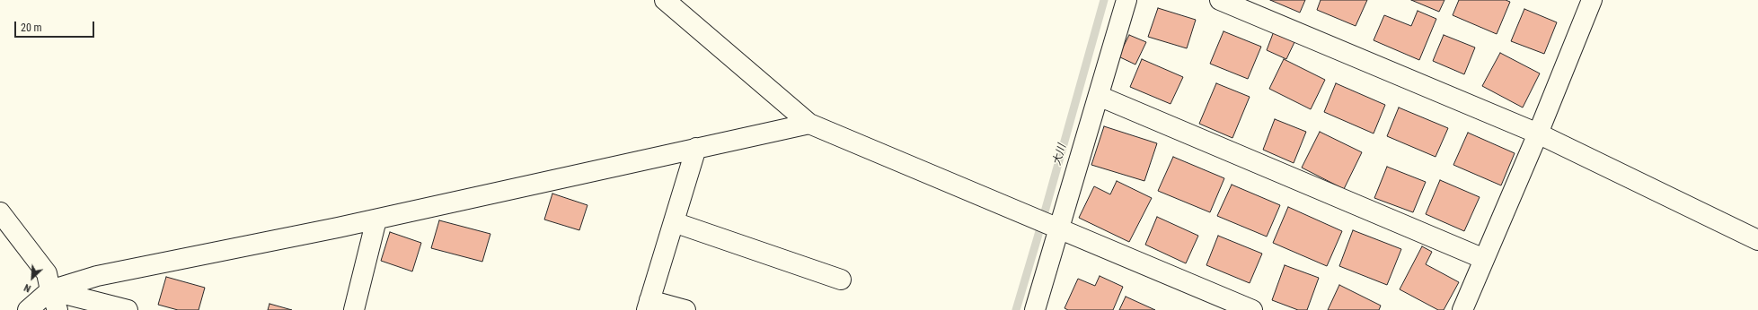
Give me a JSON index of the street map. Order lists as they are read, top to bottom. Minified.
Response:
{"water":["大川"],"scale_bar":"20 m","north":"bottom left"}
